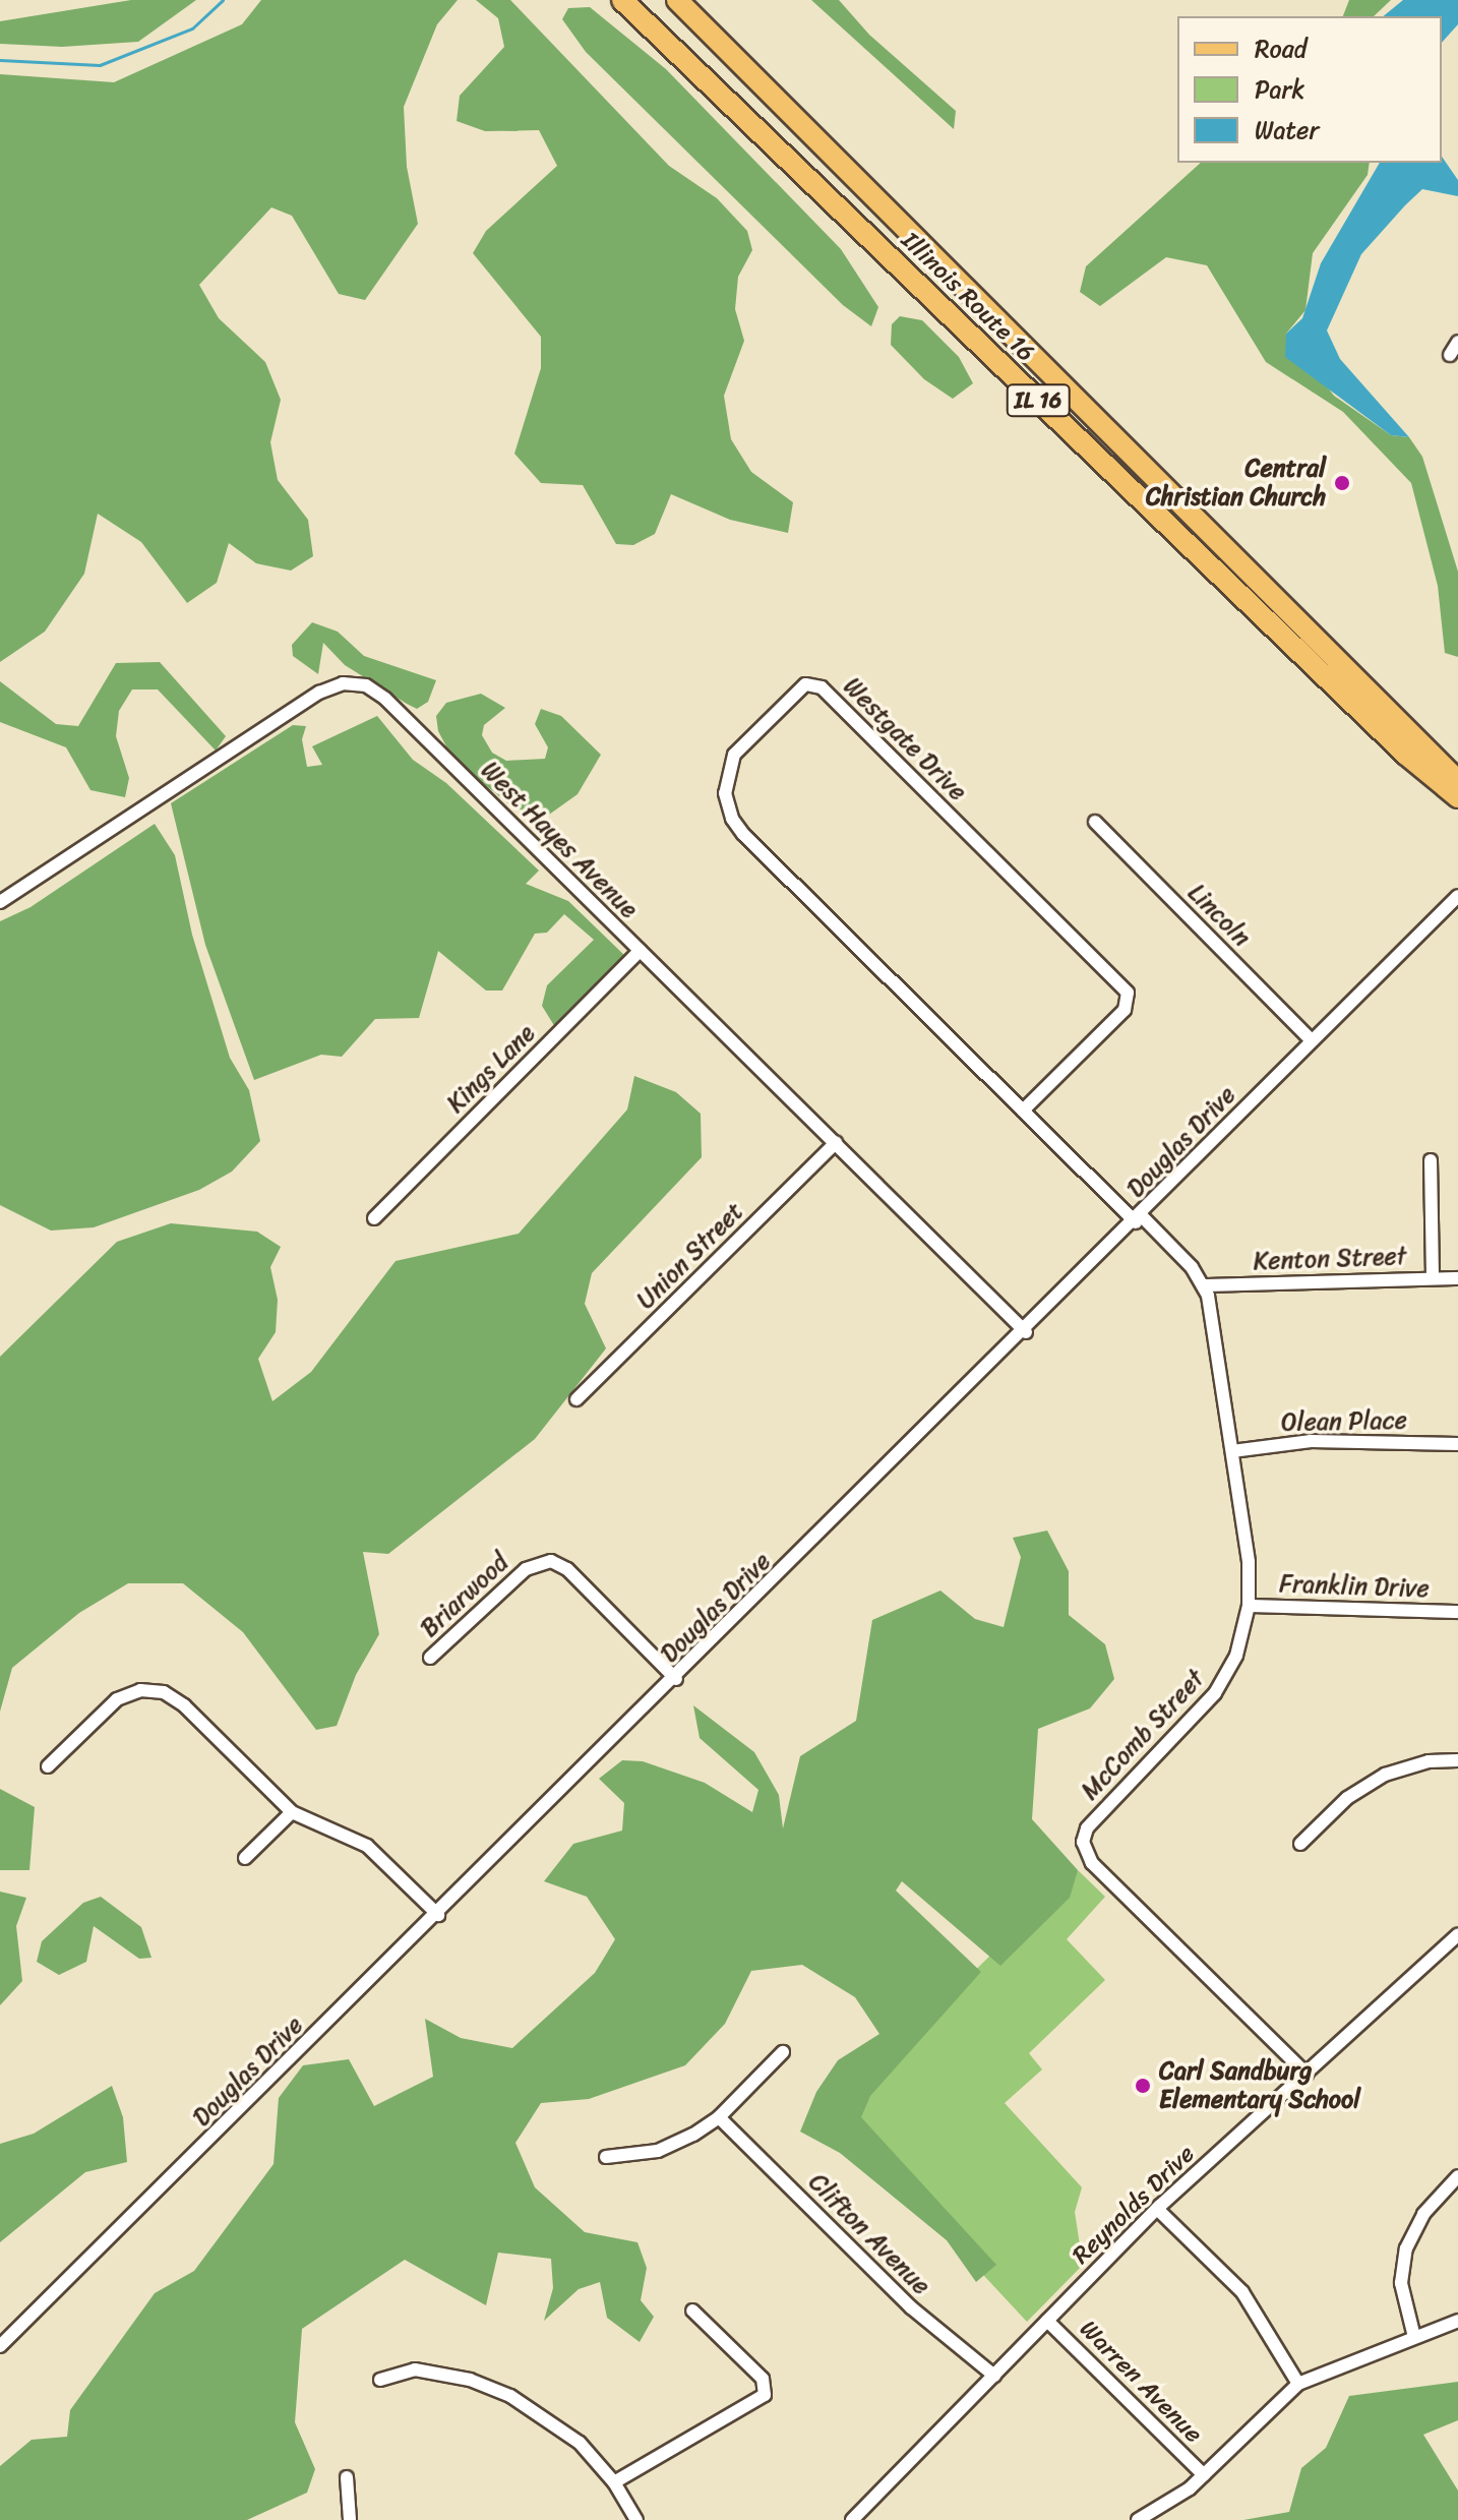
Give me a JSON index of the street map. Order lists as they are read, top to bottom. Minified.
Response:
{"streets":{"main road":["Illinois Route 16","IL 16"],"street":["Westgate Drive","West Hayes Avenue","Lincoln","Kings Lane","Douglas Drive","Union Street","Kenton Street","Olean Place","Franklin Drive","Briarwood","McComb Street","Reynolds Drive","Clifton Avenue","Warren Avenue"]},"crossings":[["Westgate Drive","Douglas Drive"],["West Hayes Avenue","Kings Lane"],["West Hayes Avenue","Douglas Drive"],["West Hayes Avenue","Union Street"],["Lincoln","Douglas Drive"],["Douglas Drive","Briarwood"],["Kenton Street","McComb Street"],["Olean Place","McComb Street"],["Franklin Drive","McComb Street"],["McComb Street","Reynolds Drive"],["Reynolds Drive","Clifton Avenue"],["Reynolds Drive","Warren Avenue"]],"places":["Central Christian Church","Carl Sandburg Elementary School"],"legend":["Road","Park","Water"]}
